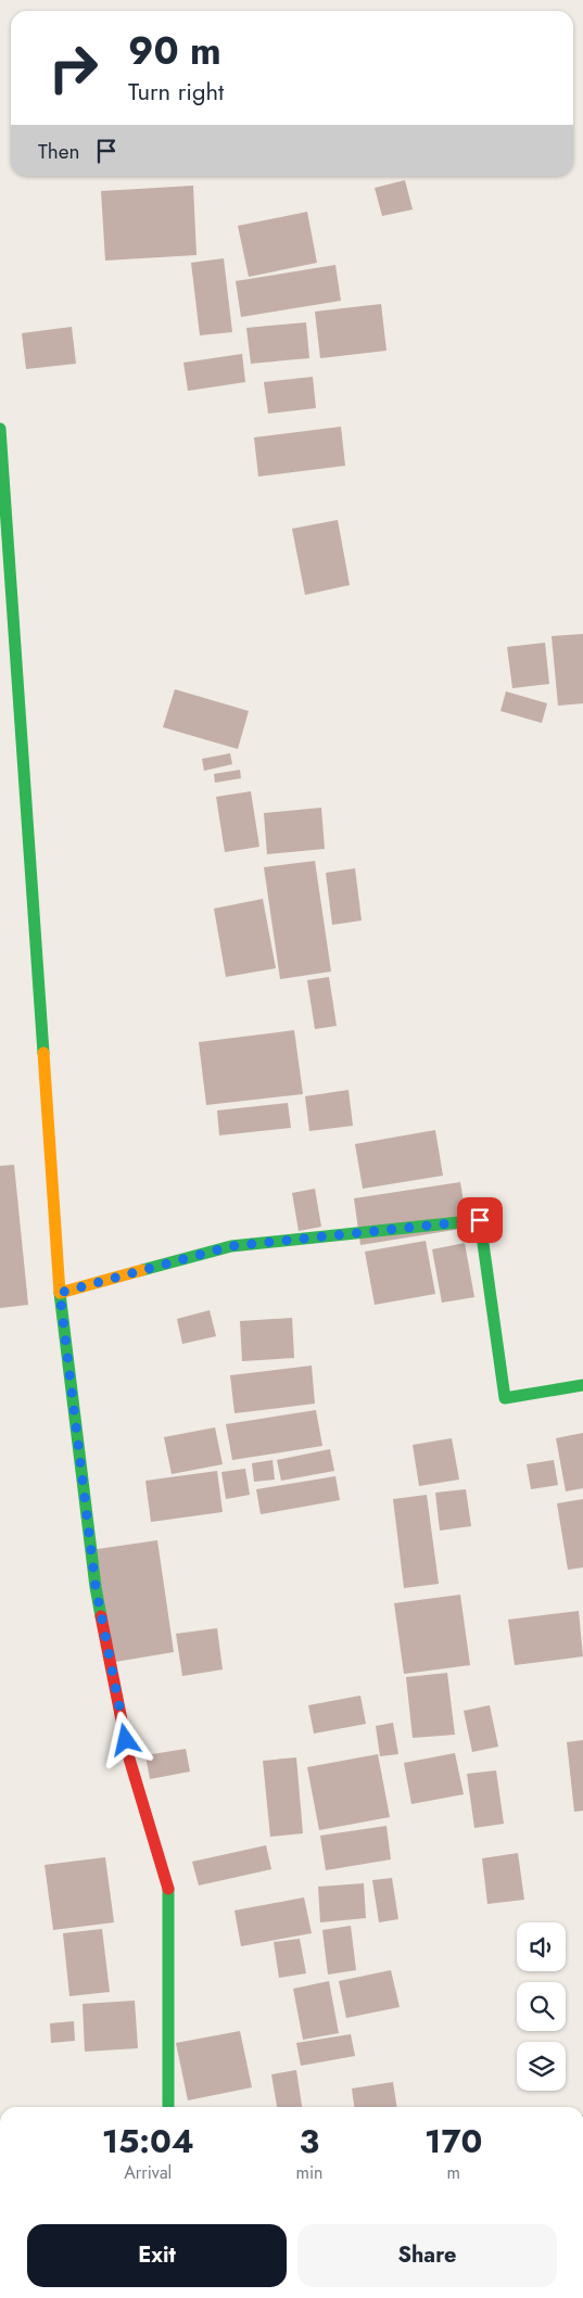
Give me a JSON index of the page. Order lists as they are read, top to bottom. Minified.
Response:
{"page":{"turn":["90 m","Turn right"],"then":"Then","eta":["15:04","Arrival","3","min","170","m"],"buttons":["Exit","Share"]}}
